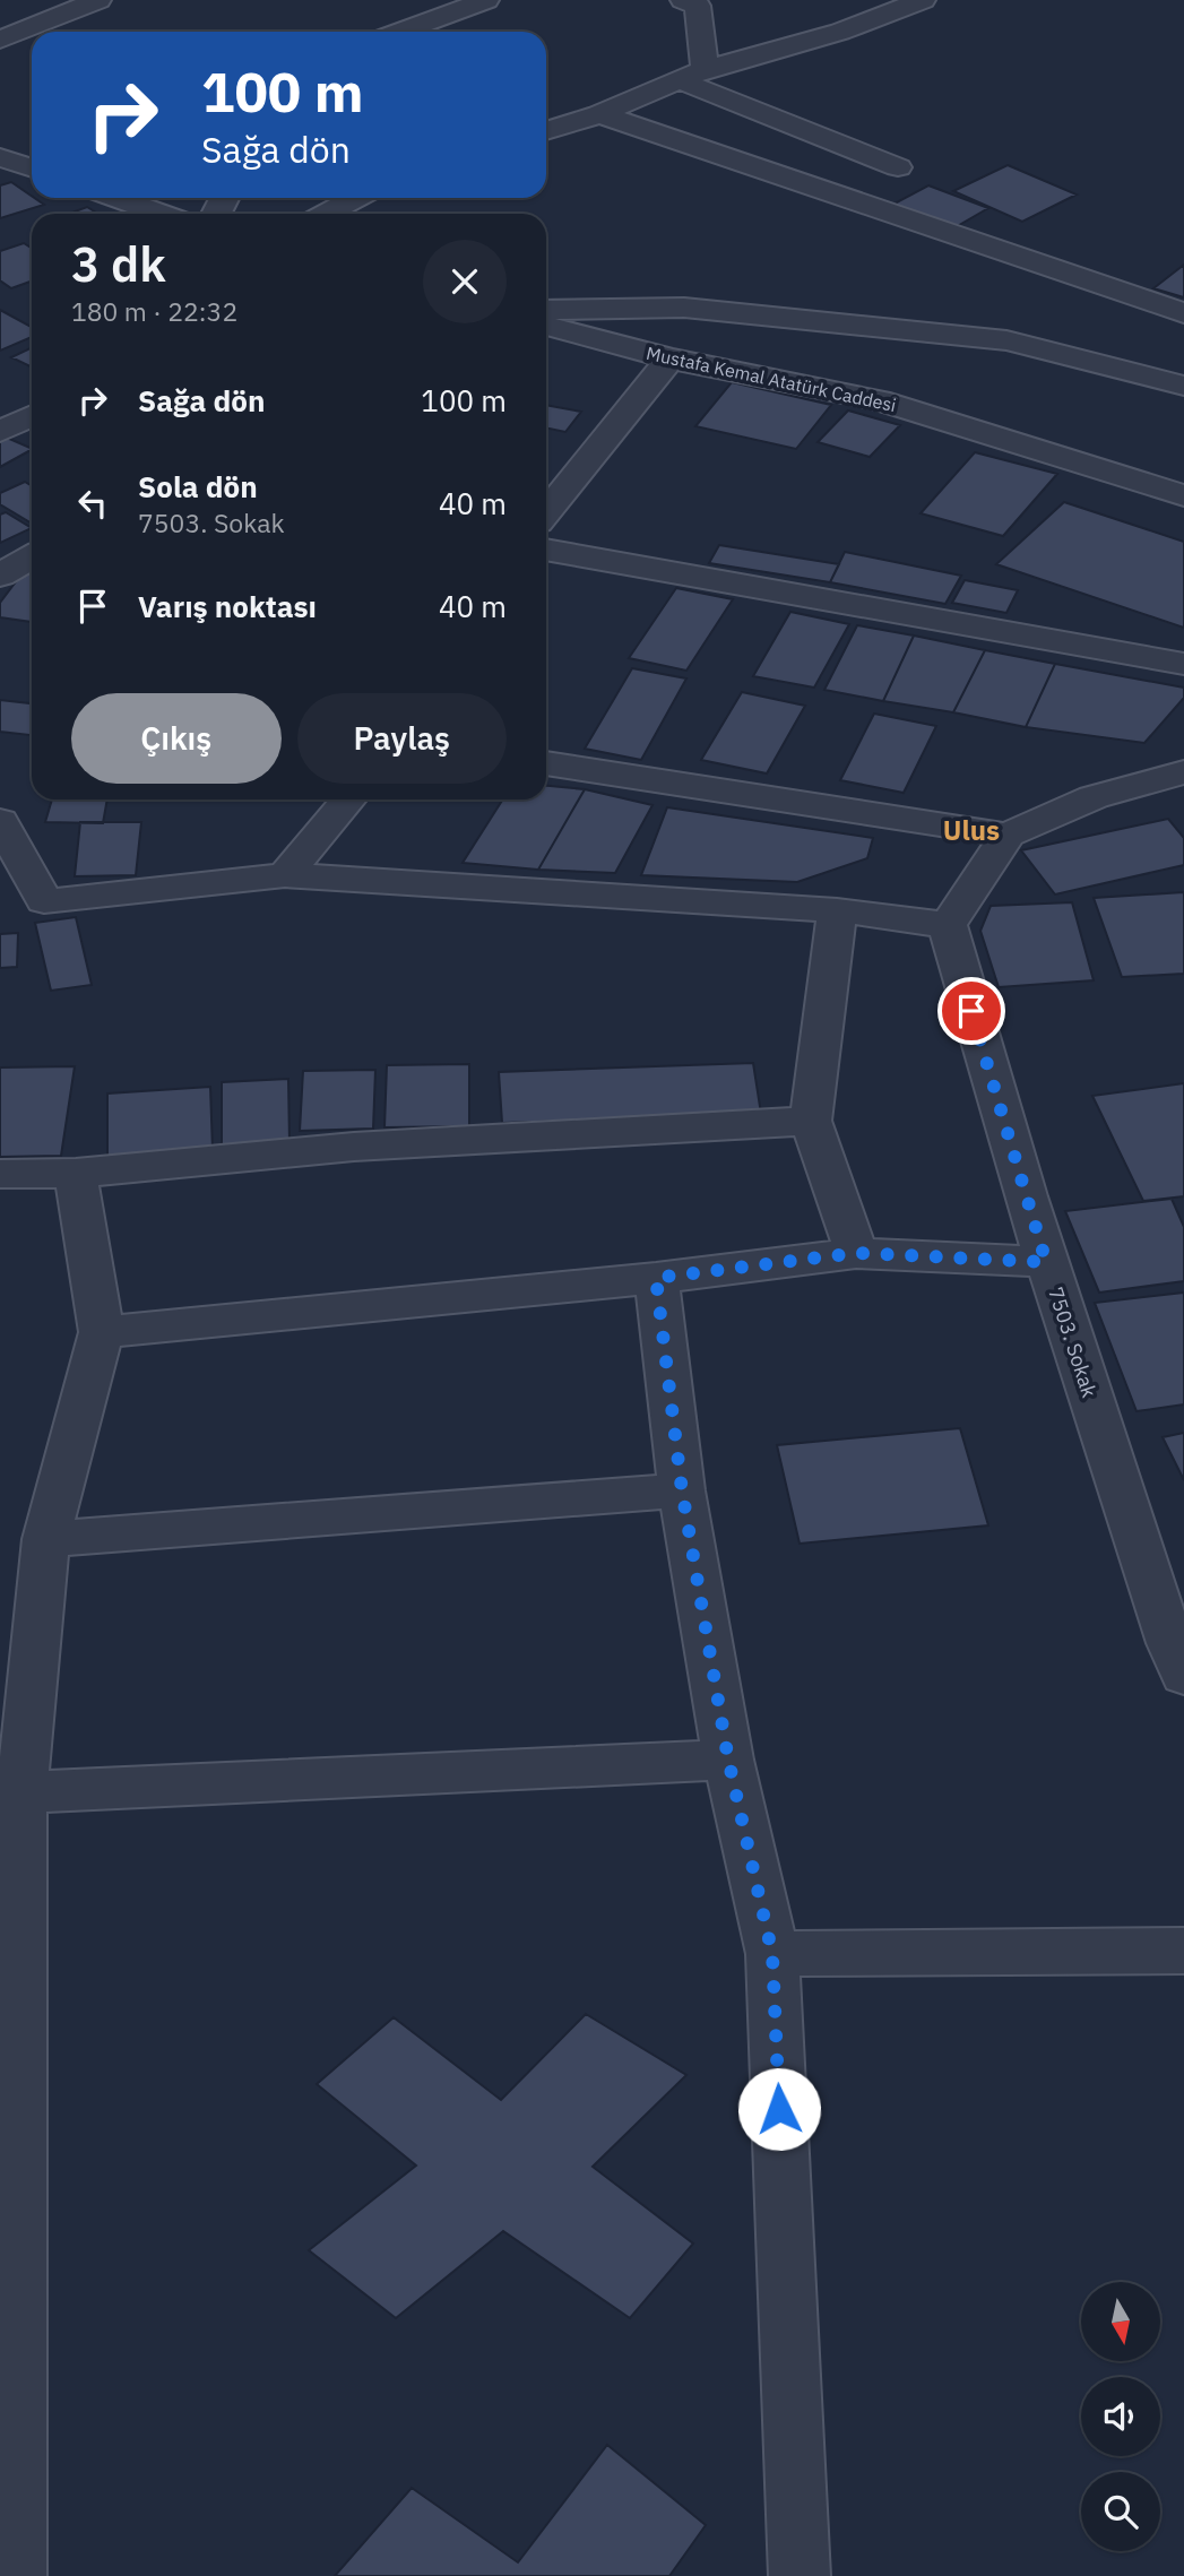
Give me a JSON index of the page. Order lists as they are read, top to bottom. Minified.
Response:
{"streets":{"street":["Mustafa Kemal Atatürk Caddesi","7503. Sokak"]},"districts":["Ulus"],"north":"bottom","page":{"turn":["100 m","Sağa dön"],"heading":["3 dk","180 m · 22:32"],"list":[{"name":"Sağa dön","value":"100 m"},{"name":"Sola dön","note":"7503. Sokak","value":"40 m"},{"name":"Varış noktası","value":"40 m"}],"buttons":["Çıkış","Paylaş"]}}
